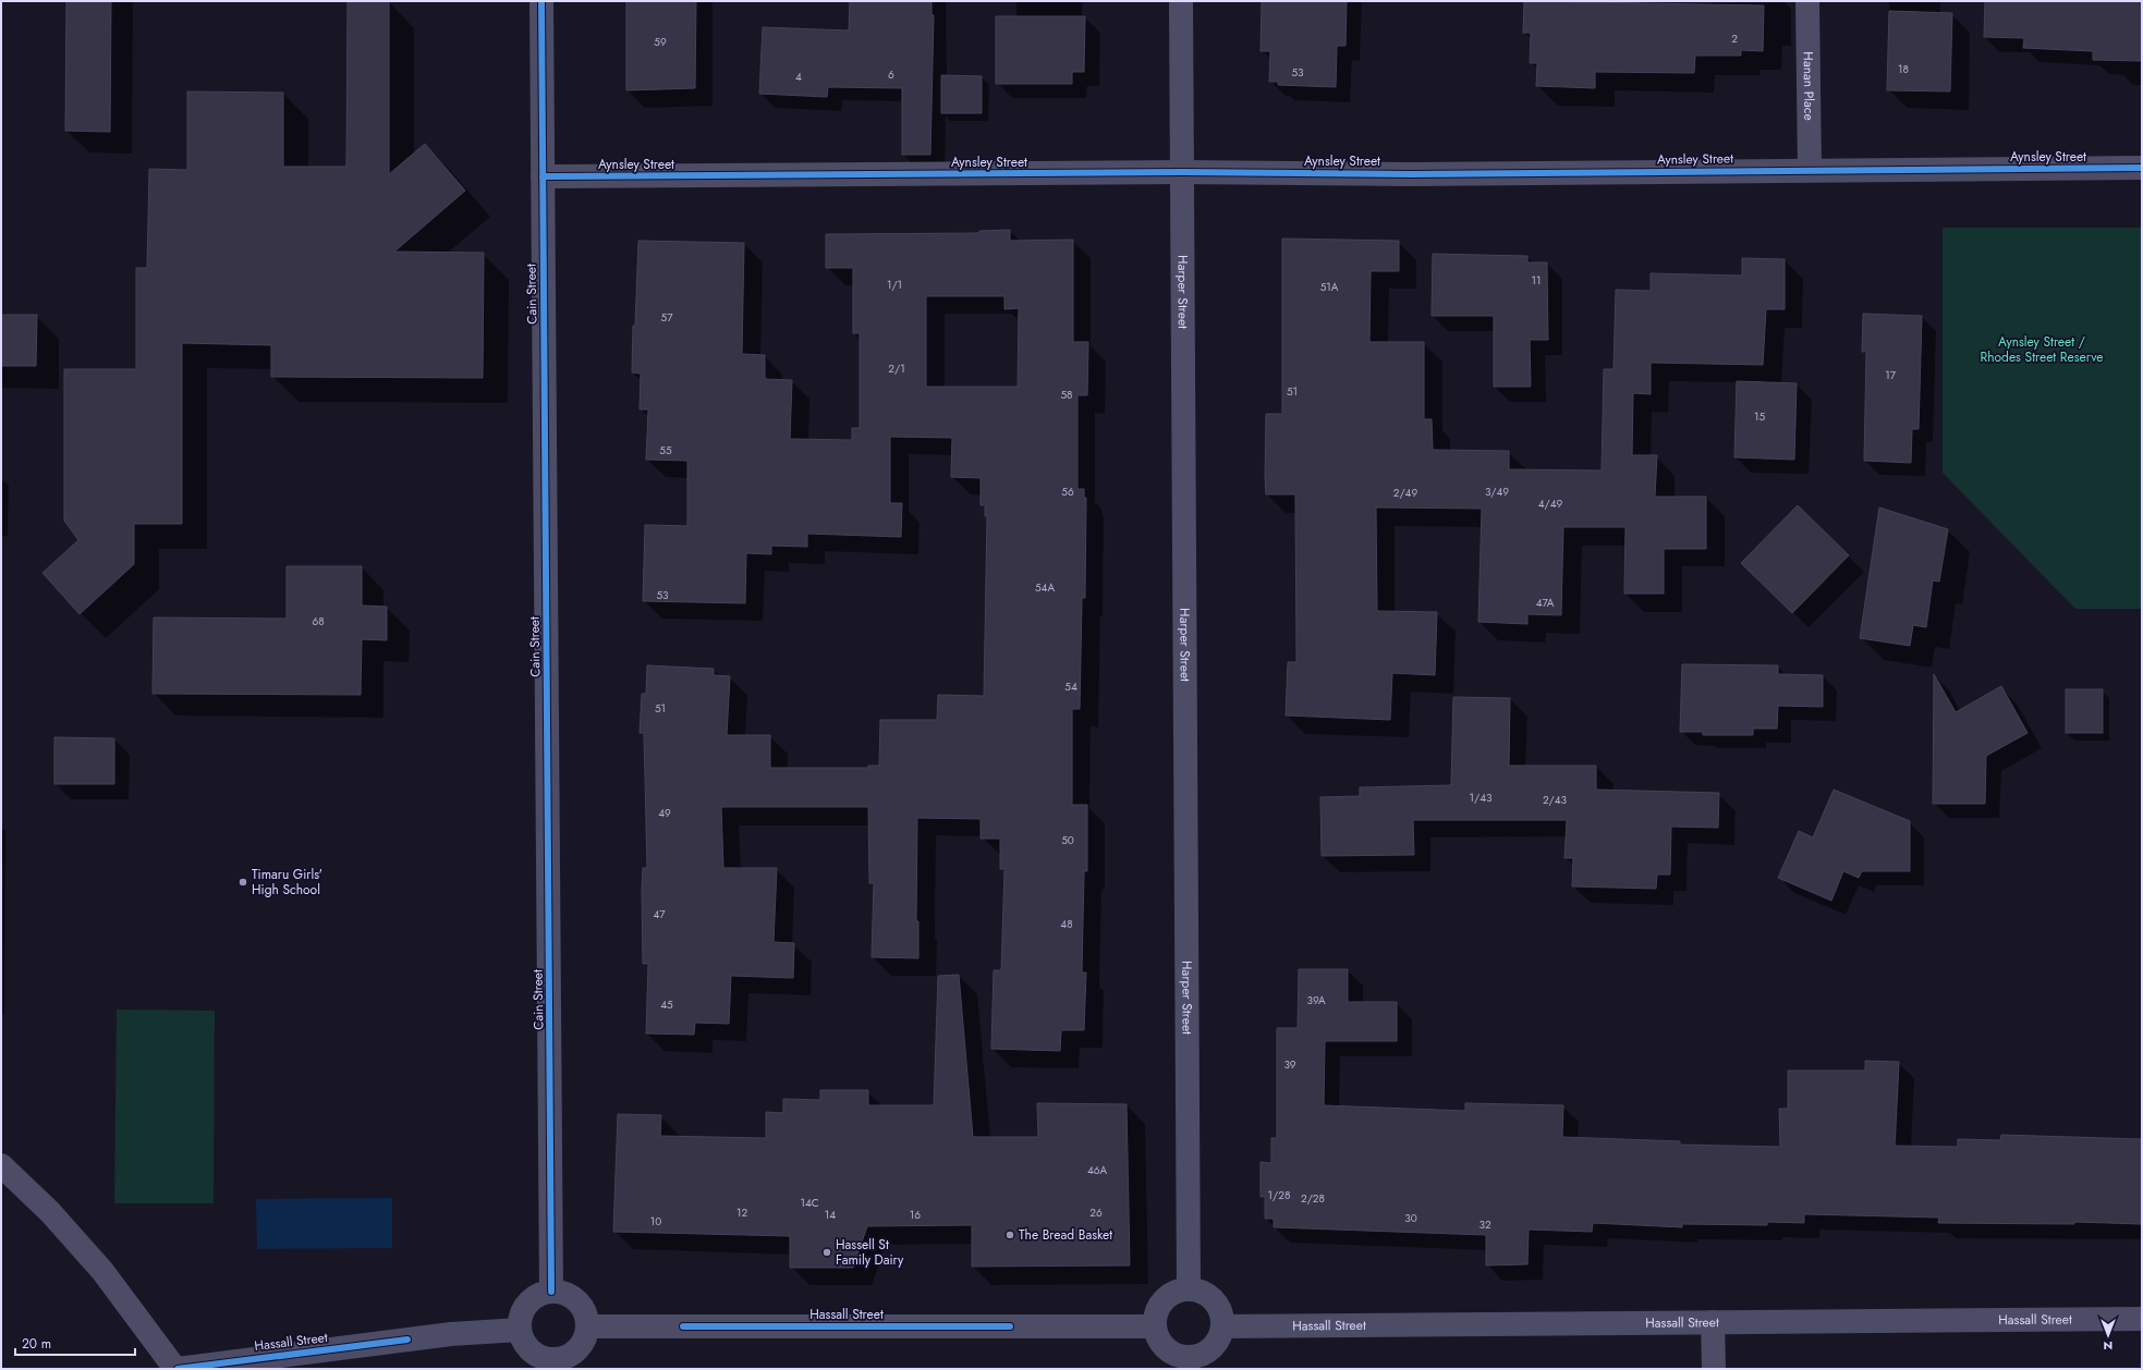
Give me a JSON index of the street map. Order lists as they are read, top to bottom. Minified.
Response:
{"streets":{"street":["Hanan Place","Aynsley Street","Harper Street","Cain Street","Hassall Street"]},"crossings":[["Hanan Place","Aynsley Street"],["Aynsley Street","Harper Street"],["Aynsley Street","Cain Street"],["Harper Street","Hassall Street"],["Cain Street","Hassall Street"]],"parks":["Aynsley Street / Rhodes Street Reserve"],"places":["Timaru Girls' High School","The Bread Basket","Hassell St Family Dairy"],"house_numbers":["2","59","18","53","6","4","11","1/1","51A","57","2/1","17","51","58","15","55","56","3/49","2/49","4/49","54A","53","47A","68","54","51","1/43","2/43","49","50","47","48","39A","45","39","46A","1/28","2/28","14C","12","26","14","16","30","10","32"],"scale_bar":"20 m","north":"bottom"}
